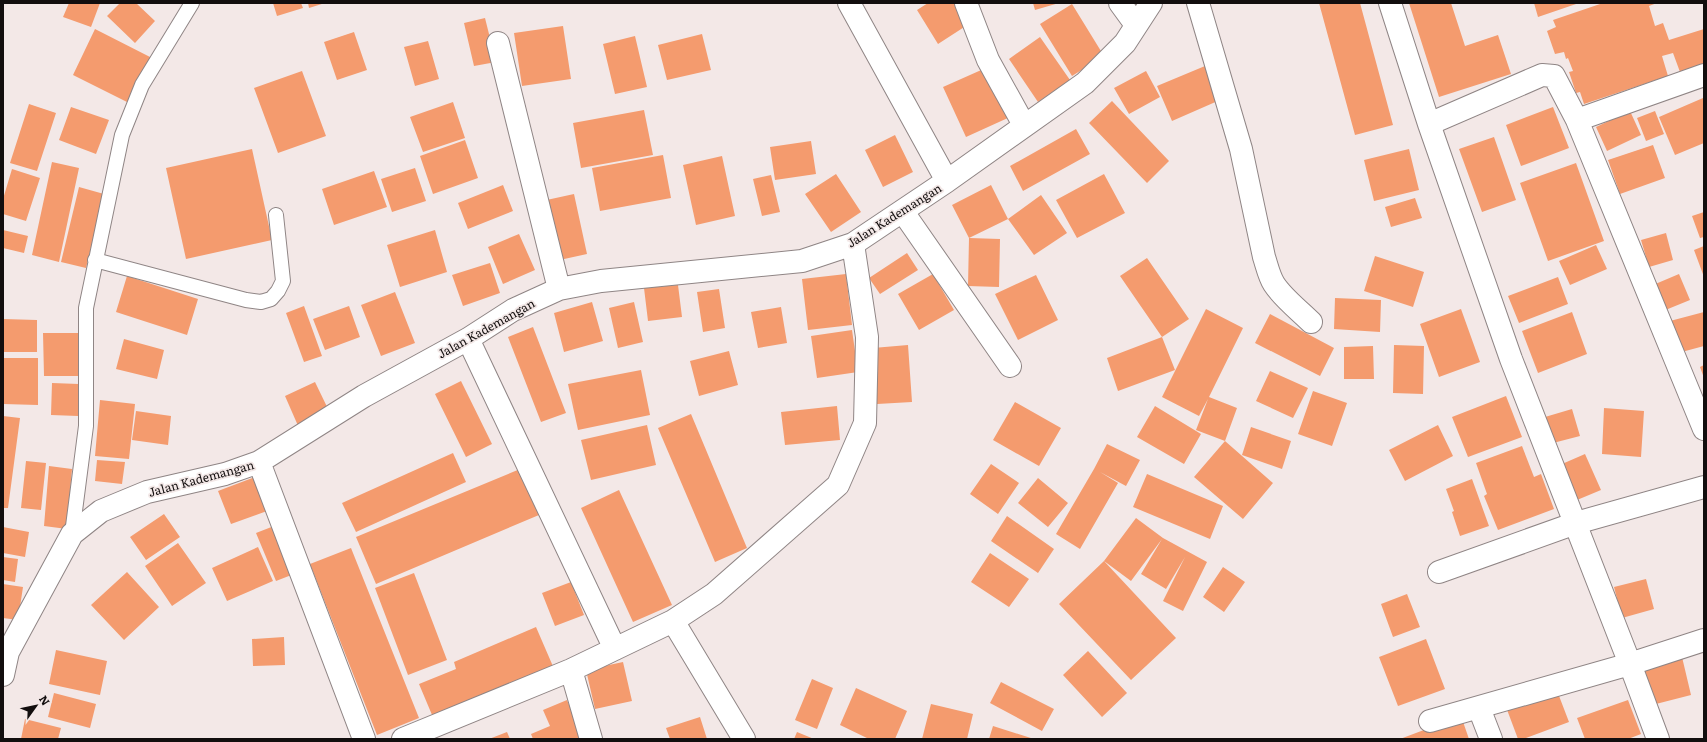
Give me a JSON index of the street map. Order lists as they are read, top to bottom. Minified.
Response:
{"streets":{"street":["Jalan Kademangan"]},"north":"top right"}
